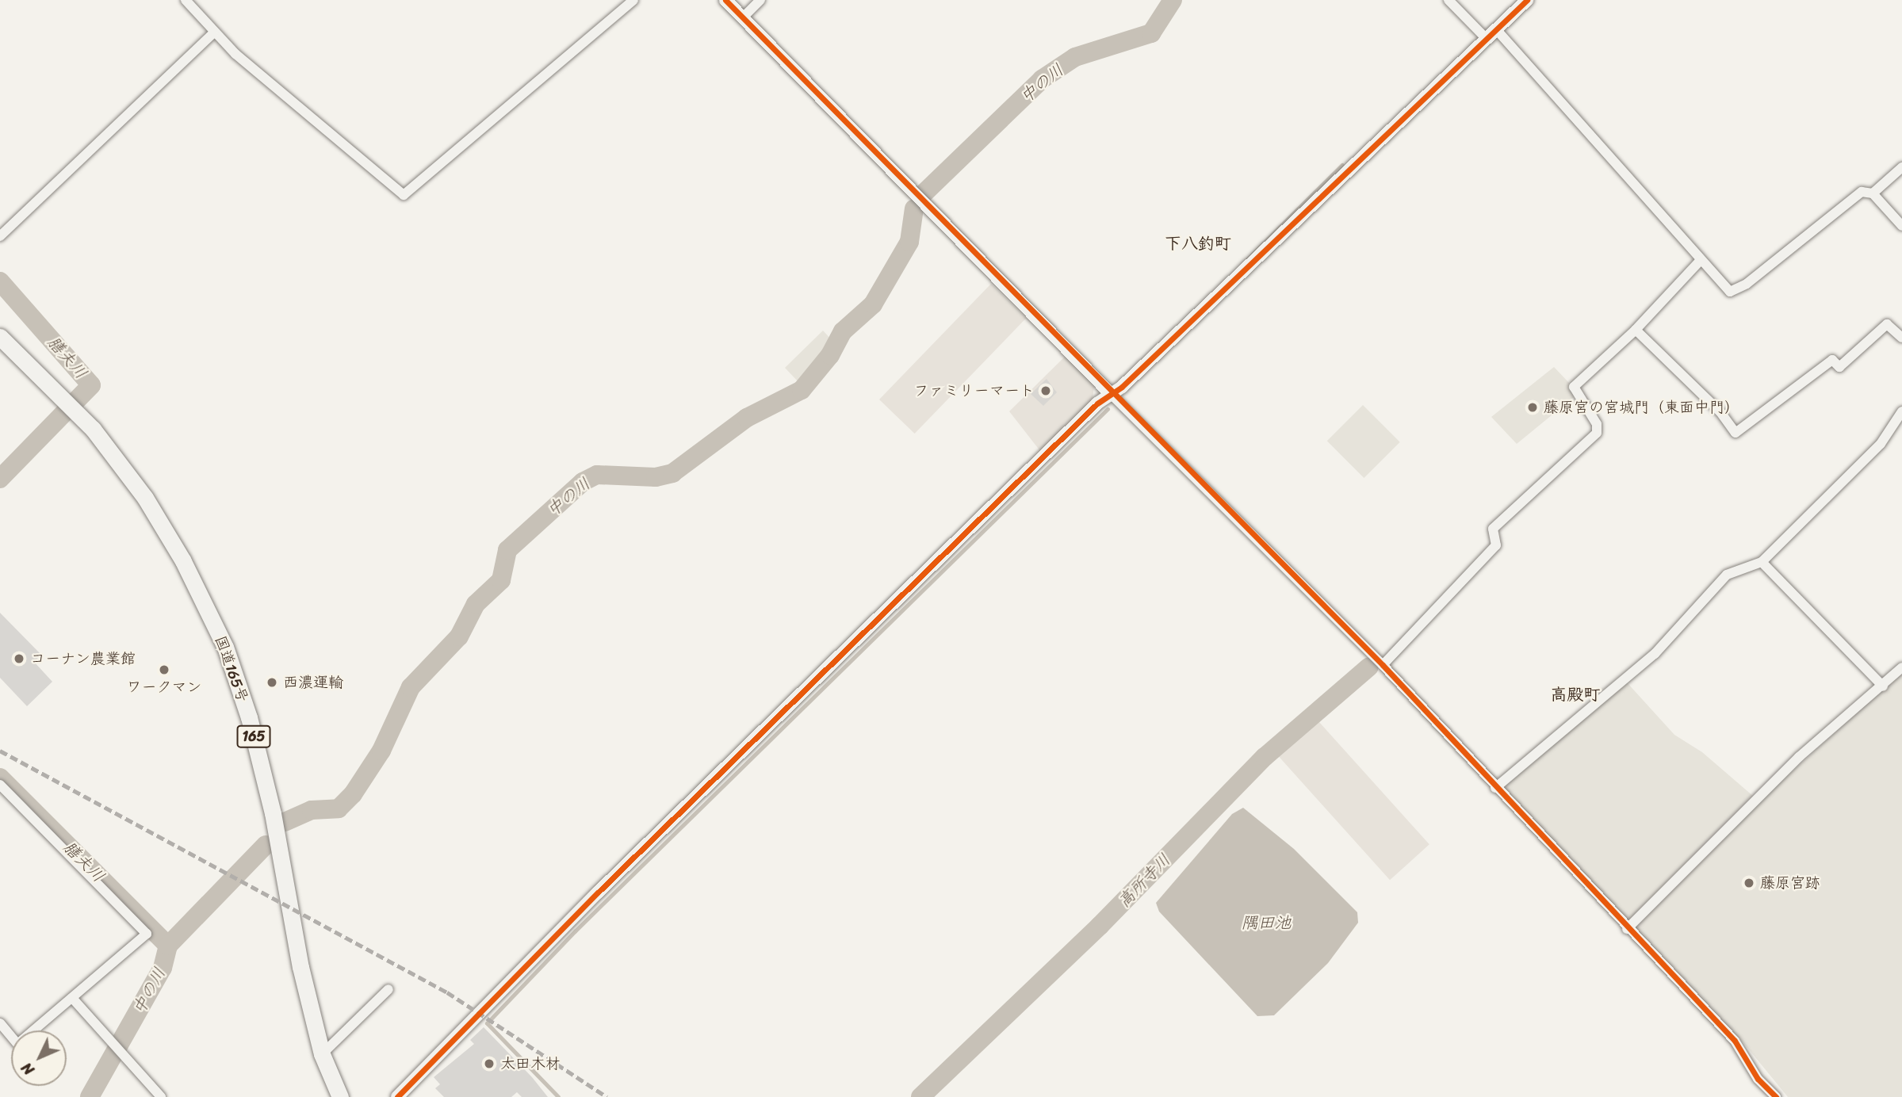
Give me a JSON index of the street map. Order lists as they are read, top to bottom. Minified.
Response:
{"streets":{"highway":["国道165号","165"]},"districts":["下八釣町","高殿町"],"water":["中の川","膳夫川","高所寺川","隅田池"],"places":["ファミリーマート","藤原宮の宮城門（東面中門）","コーナン農業館","ワークマン","西濃運輸","藤原宮跡","太田木材"],"north":"bottom left"}
